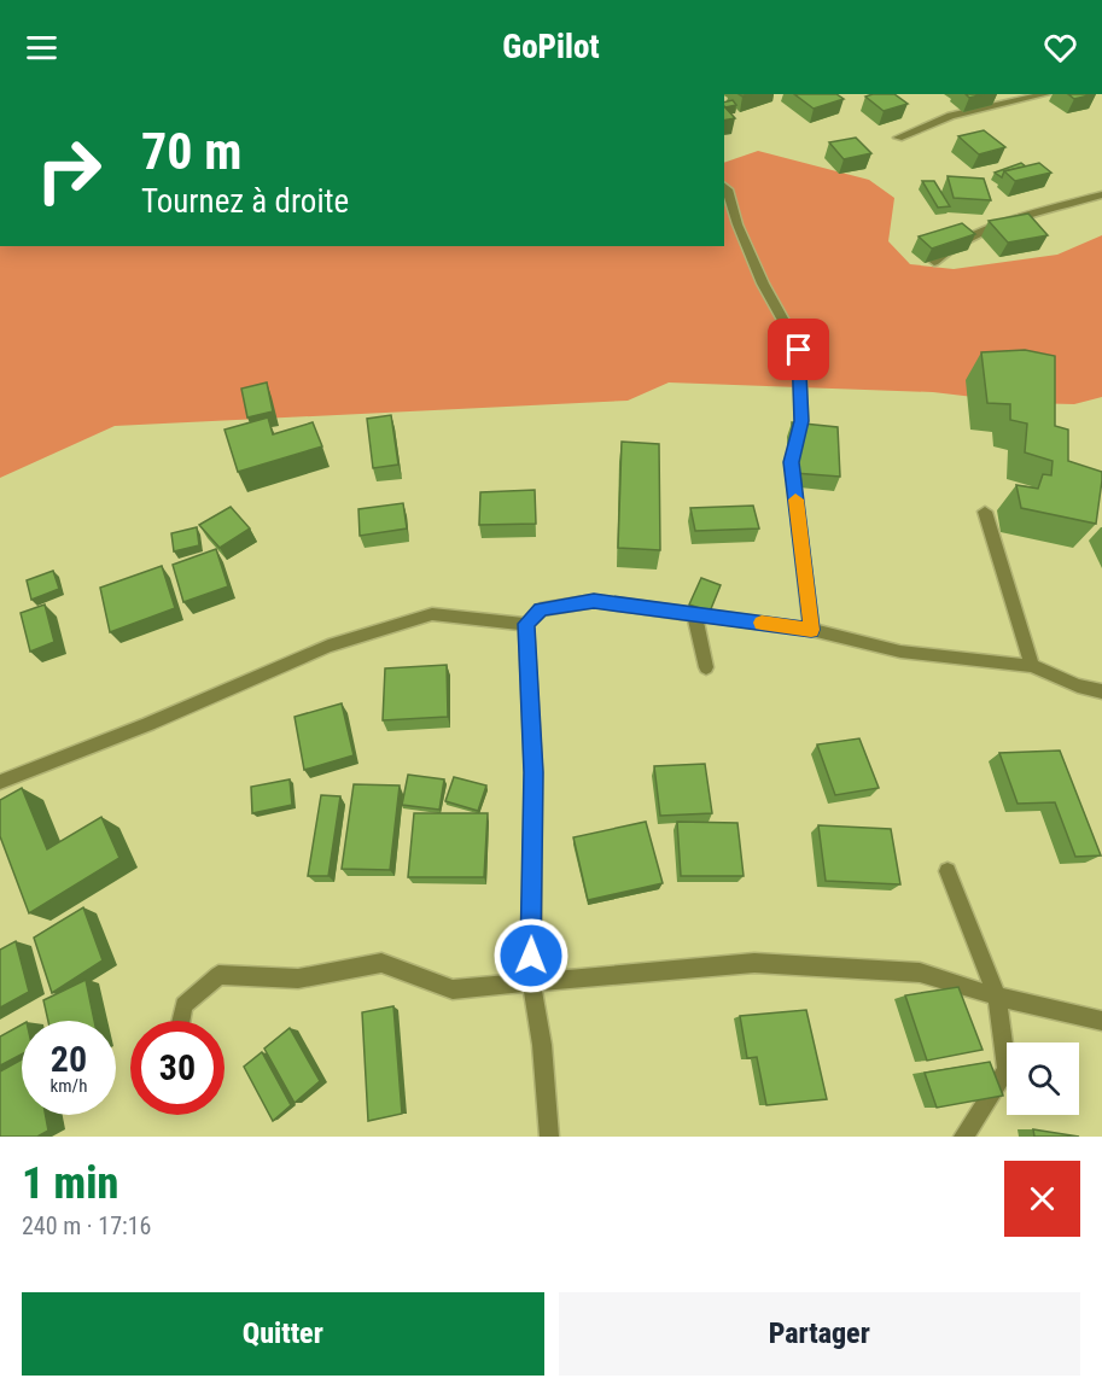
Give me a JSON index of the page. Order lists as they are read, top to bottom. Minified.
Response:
{"page":{"header":"GoPilot","turn":["70 m","Tournez à droite"],"speed":"20 km/h","limit":"30","heading":["1 min","240 m · 17:16"],"buttons":["Quitter","Partager"]}}
